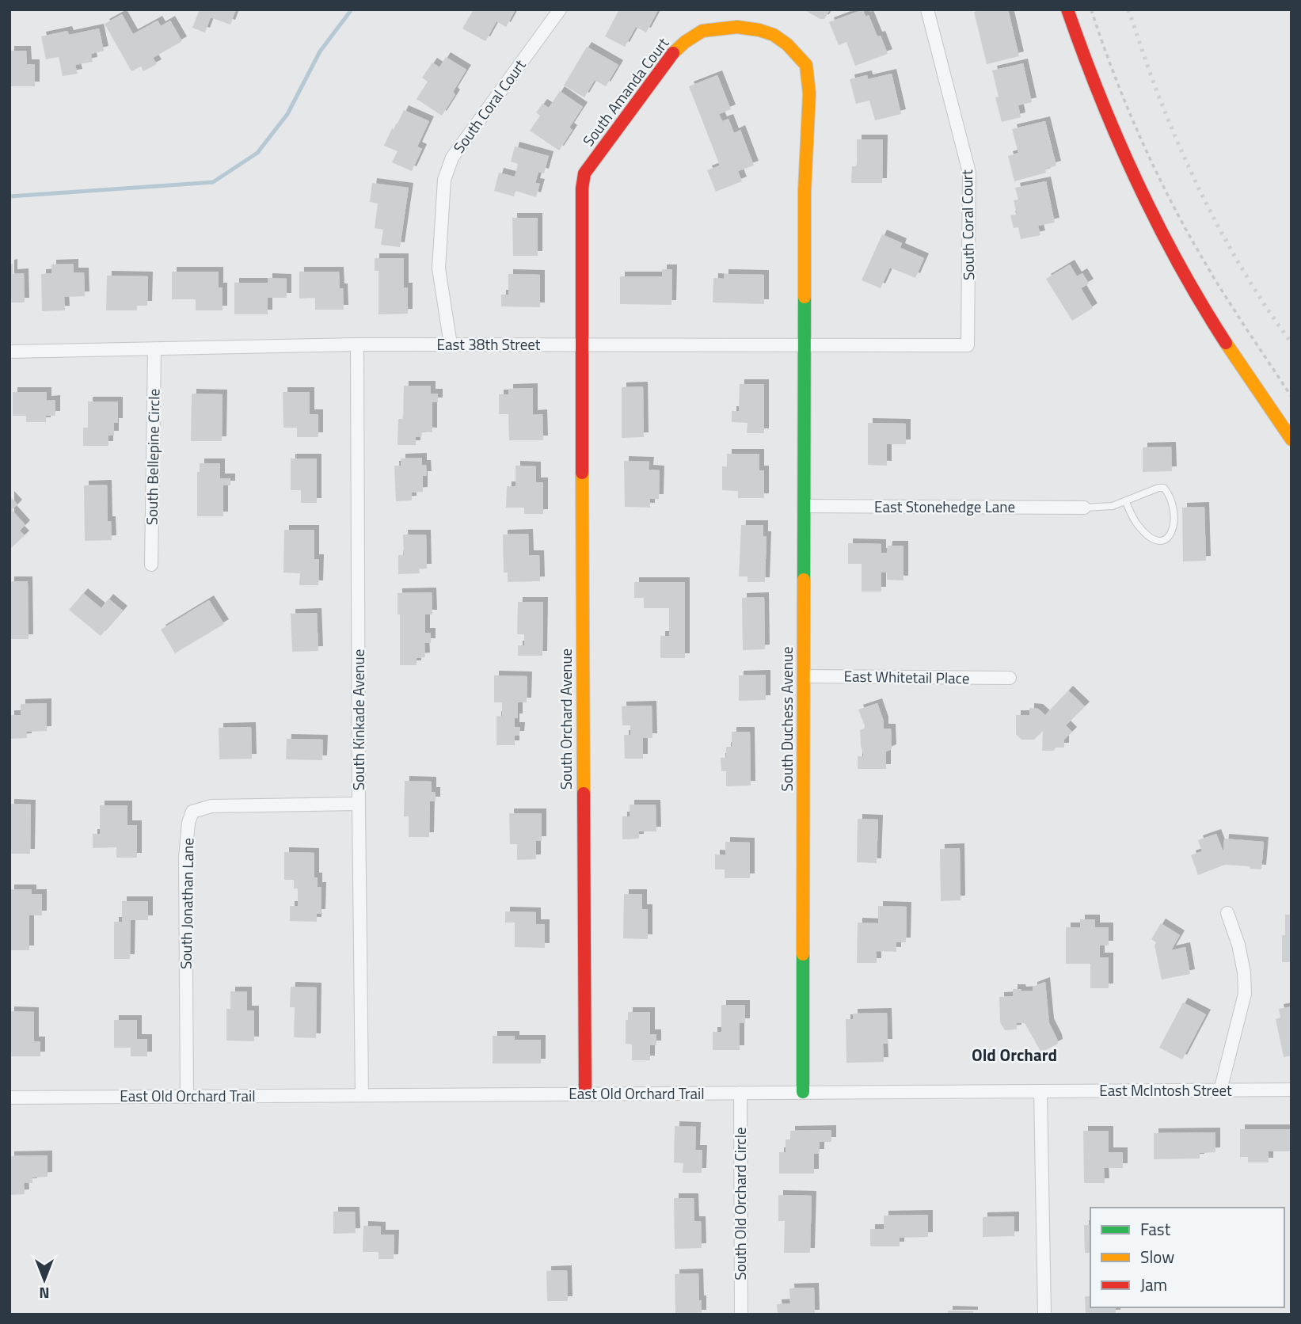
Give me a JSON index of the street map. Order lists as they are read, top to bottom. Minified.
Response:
{"streets":{"street":["South Amanda Court","South Coral Court","East 38th Street","South Bellepine Circle","East Stonehedge Lane","East Whitetail Place","South Orchard Avenue","South Duchess Avenue","South Kinkade Avenue","South Jonathan Lane","East McIntosh Street","East Old Orchard Trail","South Old Orchard Circle"]},"crossings":[["South Amanda Court","East 38th Street"],["South Amanda Court","South Orchard Avenue"],["South Amanda Court","South Duchess Avenue"],["South Coral Court","East 38th Street"],["East 38th Street","South Bellepine Circle"],["East 38th Street","South Orchard Avenue"],["East 38th Street","South Duchess Avenue"],["East 38th Street","South Kinkade Avenue"],["East Stonehedge Lane","South Duchess Avenue"],["East Whitetail Place","South Duchess Avenue"],["South Orchard Avenue","East Old Orchard Trail"],["South Duchess Avenue","East Old Orchard Trail"],["South Kinkade Avenue","South Jonathan Lane"],["South Kinkade Avenue","East Old Orchard Trail"],["South Jonathan Lane","East Old Orchard Trail"],["East McIntosh Street","East Old Orchard Trail"],["East Old Orchard Trail","South Old Orchard Circle"]],"districts":["Old Orchard"],"legend":["Fast","Slow","Jam"],"north":"bottom"}
